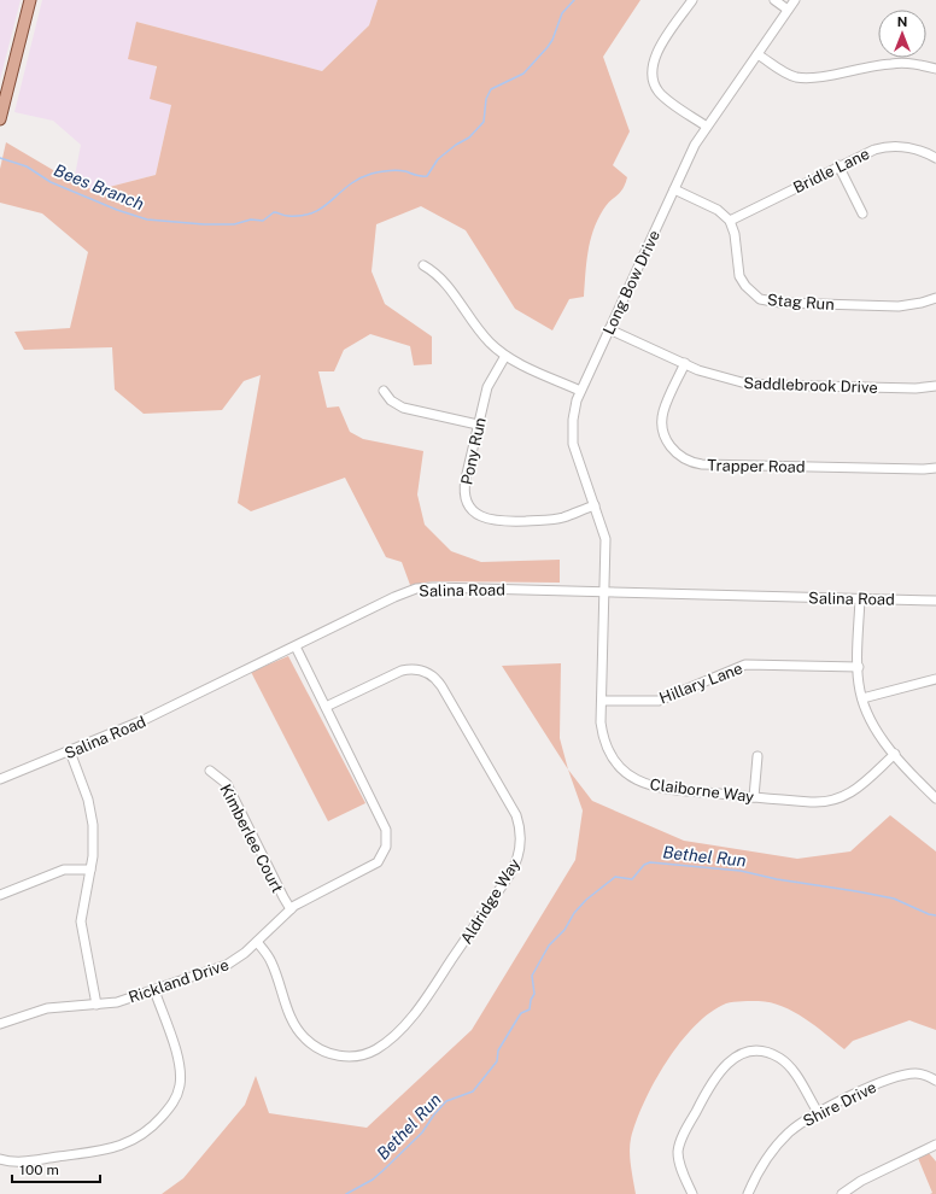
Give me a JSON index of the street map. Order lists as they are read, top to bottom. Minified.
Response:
{"streets":{"street":["Bridle Lane","Long Bow Drive","Stag Run","Saddlebrook Drive","Pony Run","Trapper Road","Salina Road","Hillary Lane","Claiborne Way","Kimberlee Court","Aldridge Way","Rickland Drive","Shire Drive"]},"crossings":[["Bridle Lane","Stag Run"],["Long Bow Drive","Saddlebrook Drive"],["Long Bow Drive","Pony Run"],["Long Bow Drive","Salina Road"],["Long Bow Drive","Claiborne Way"],["Saddlebrook Drive","Trapper Road"],["Salina Road","Claiborne Way"],["Salina Road","Rickland Drive"],["Hillary Lane","Claiborne Way"],["Kimberlee Court","Rickland Drive"],["Aldridge Way","Rickland Drive"]],"water":["Bees Branch","Bethel Run"],"scale_bar":"100 m","north":"top"}
